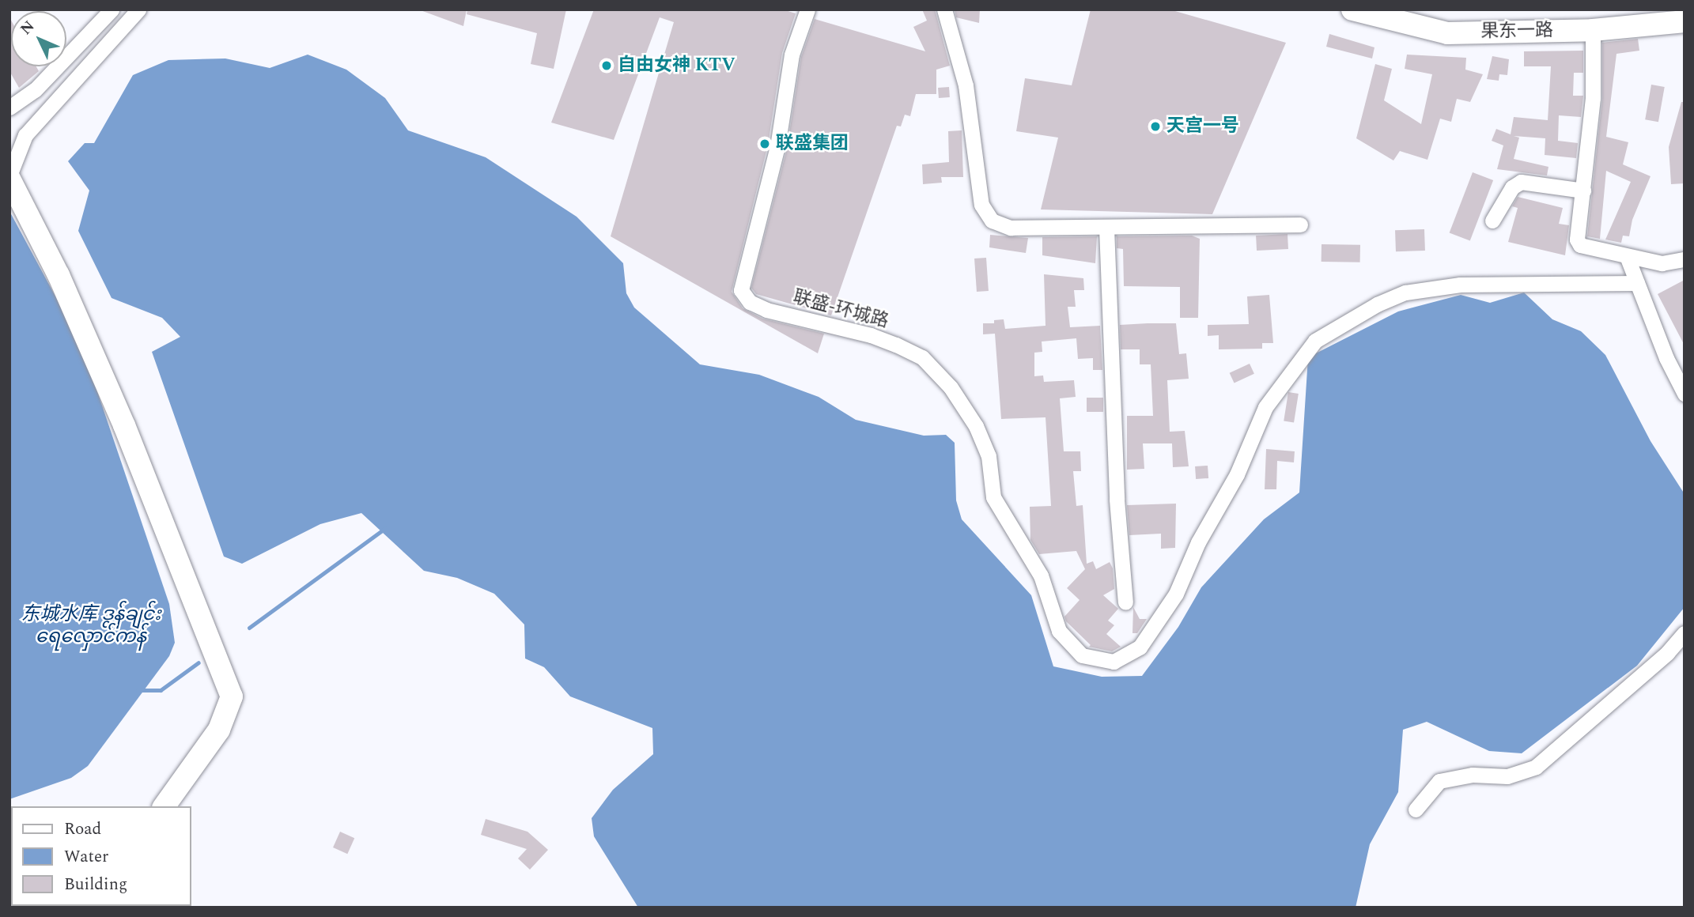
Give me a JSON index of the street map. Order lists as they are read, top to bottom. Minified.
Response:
{"streets":{"street":["果东一路","联盛-环城路"]},"water":["东城水库 ဒွန်ချင်း ရေလှောင်ကန်"],"places":["自由女神 KTV","天宫一号","联盛集团"],"legend":["Road","Water","Building"],"north":"top left"}
